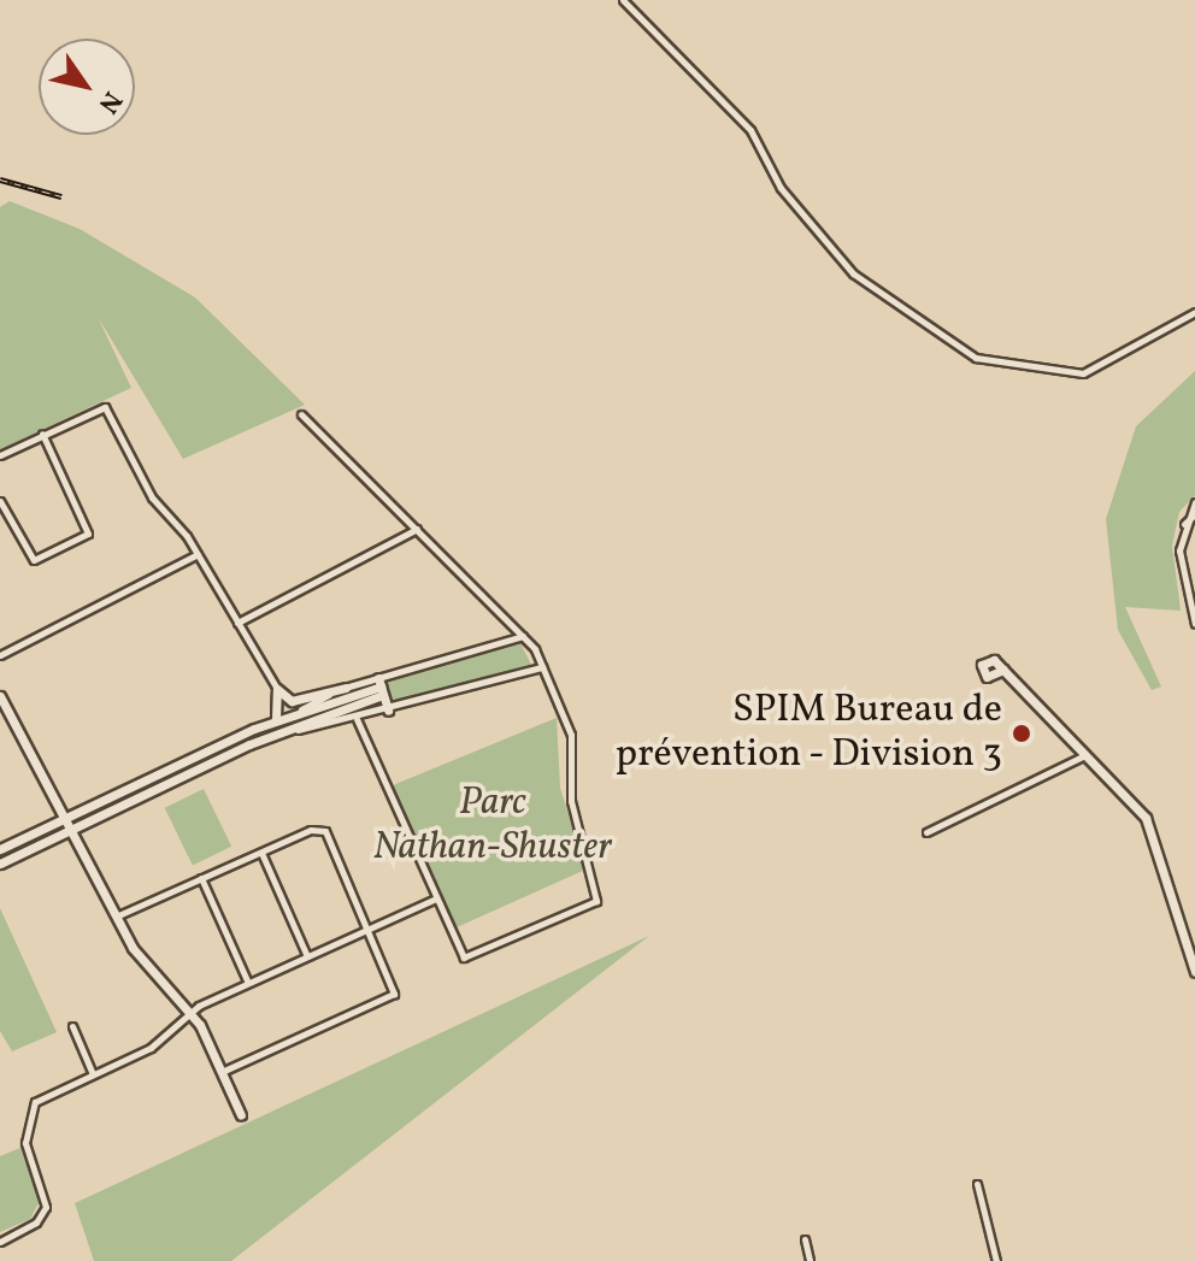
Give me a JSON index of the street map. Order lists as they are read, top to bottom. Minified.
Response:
{"parks":["Parc Nathan-Shuster"],"places":["SPIM Bureau de prévention - Division 3"],"north":"bottom right"}
